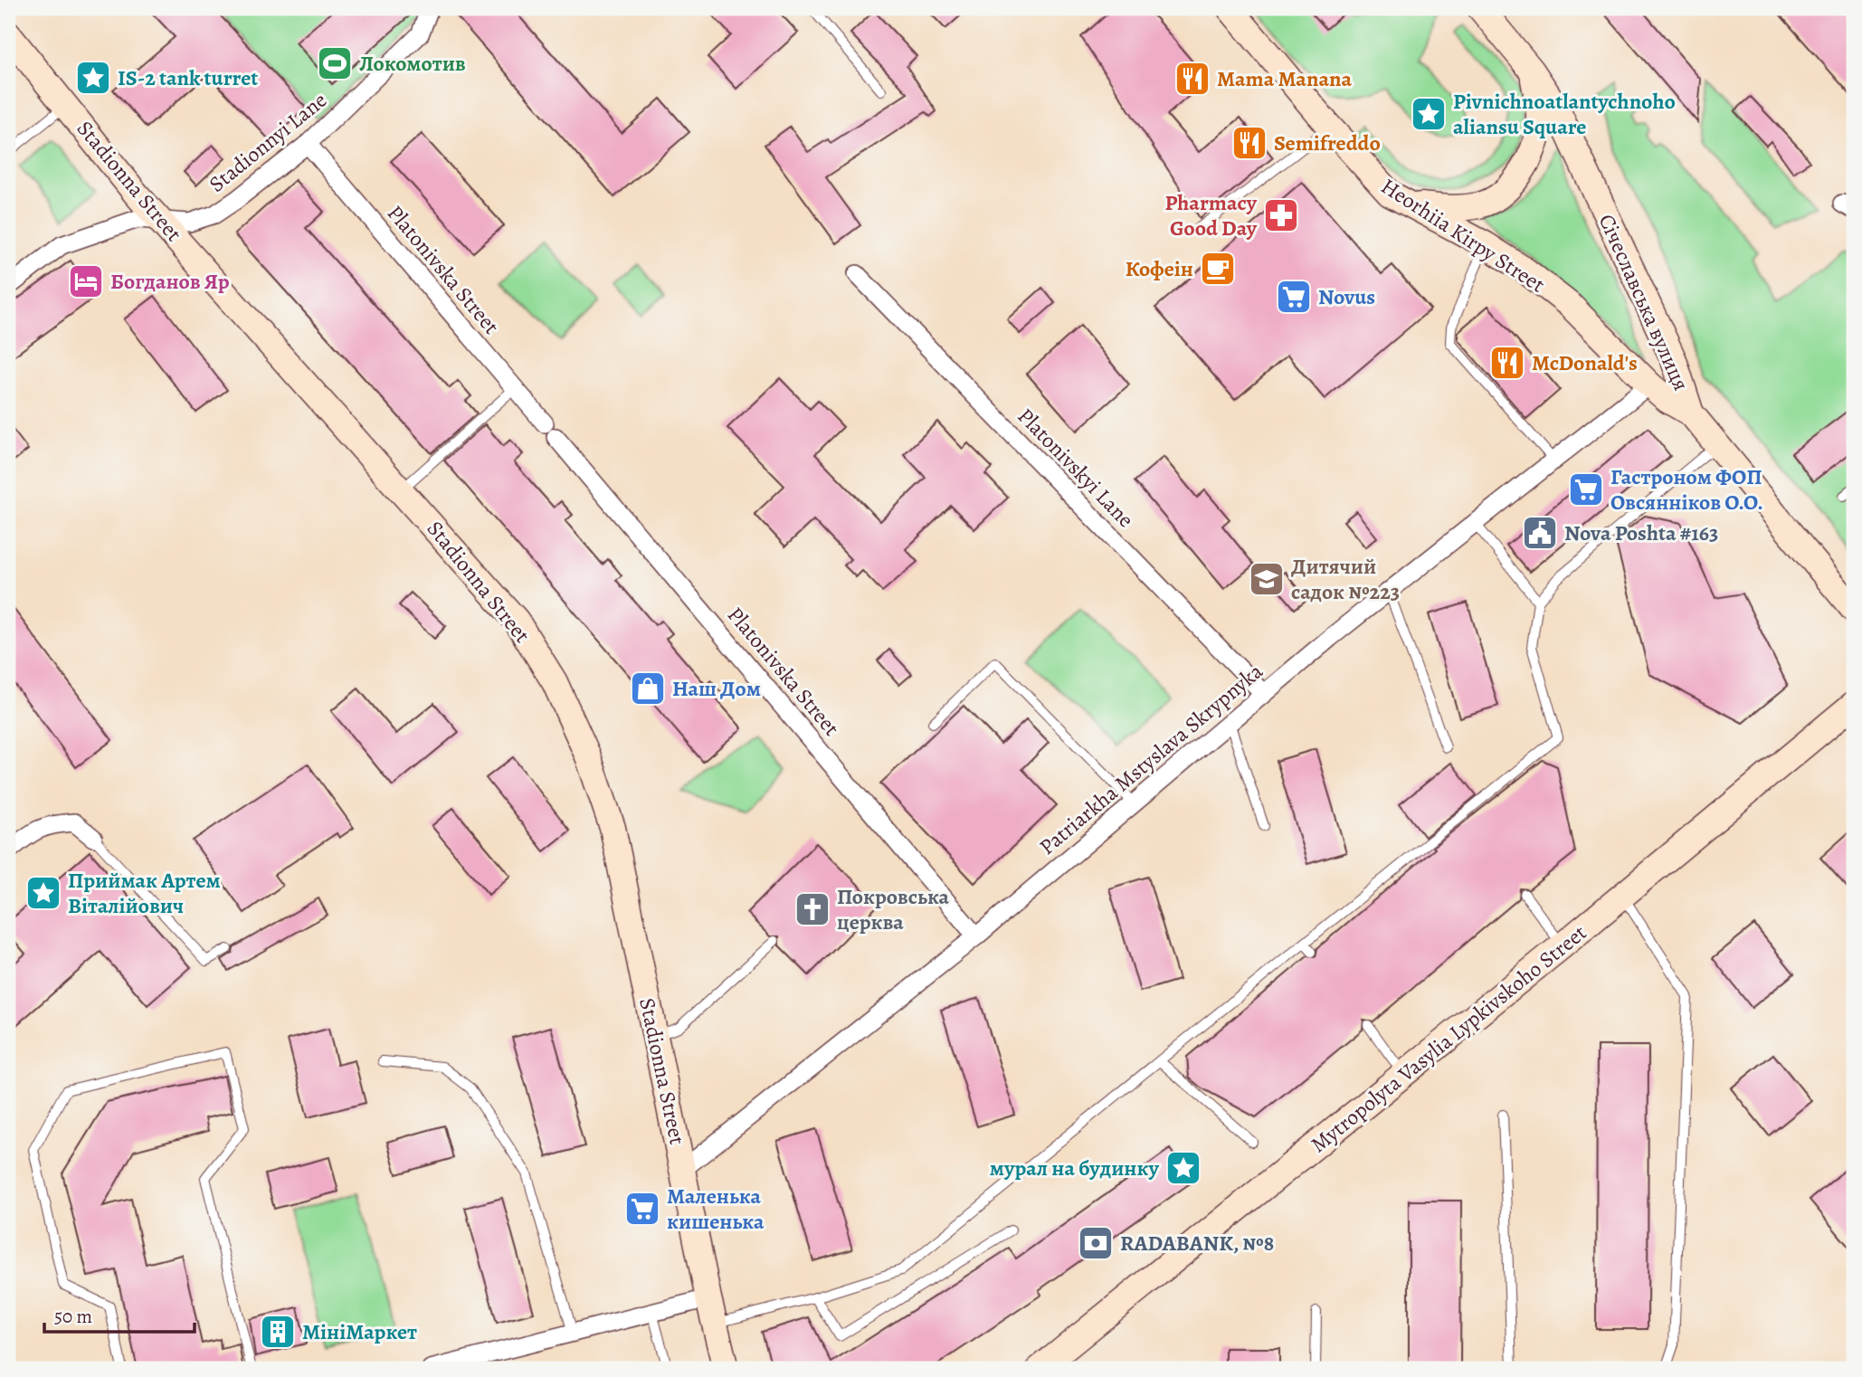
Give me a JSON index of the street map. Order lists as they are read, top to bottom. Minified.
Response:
{"streets":{"street":["Stadionnyi Lane","Stadionna Street","Heorhiia Kirpy Street","Platonivska Street","Січеславська вулиця","Platonivskyi Lane","Patriarkha Mstyslava Skrypnyka","Mytropolyta Vasylia Lypkivskoho Street"]},"crossings":[["Stadionnyi Lane","Stadionna Street"],["Stadionnyi Lane","Platonivska Street"],["Stadionna Street","Patriarkha Mstyslava Skrypnyka"],["Heorhiia Kirpy Street","Січеславська вулиця"],["Heorhiia Kirpy Street","Patriarkha Mstyslava Skrypnyka"],["Platonivska Street","Patriarkha Mstyslava Skrypnyka"],["Platonivskyi Lane","Patriarkha Mstyslava Skrypnyka"]],"places":{"sports":["Локомотив"],"place":["IS-2 tank turret","Pivnichnoatlantychnoho aliansu Square","Приймак Артем Віталійович","мурал на будинку"],"restaurant":["Mama Manana","Semifreddo","McDonald's"],"pharmacy":["Pharmacy Good Day"],"cafe":["Кофеiн"],"hotel":["Богданов Яр"],"supermarket":["Novus","Гастроном ФОП Овсянніков О.О.","Маленька кишенька"],"public building":["Nova Poshta #163"],"school or university":["Дитячий садок №223"],"shop":["Наш Дом"],"church":["Покровська церква"],"bank":["RADABANK, №8"],"building":["МініМаркет"]},"scale_bar":"50 m"}
